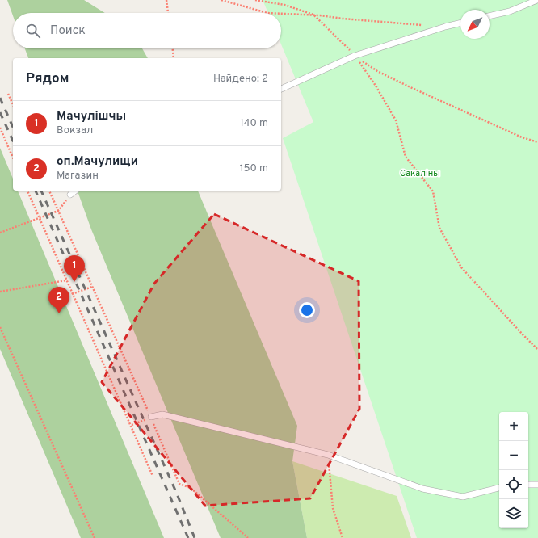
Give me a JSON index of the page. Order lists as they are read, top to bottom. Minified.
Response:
{"parks":["Сакаліны"],"north":"bottom left","page":{"search":"Поиск","heading":["Рядом","Найдено: 2"],"list":[{"mark":"1","name":"Мачулішчы","note":"Вокзал","value":"140 m"},{"mark":"2","name":"оп.Мачулищи","note":"Магазин","value":"150 m"}],"pins":["1","2"],"map_buttons":["+","−"]}}
